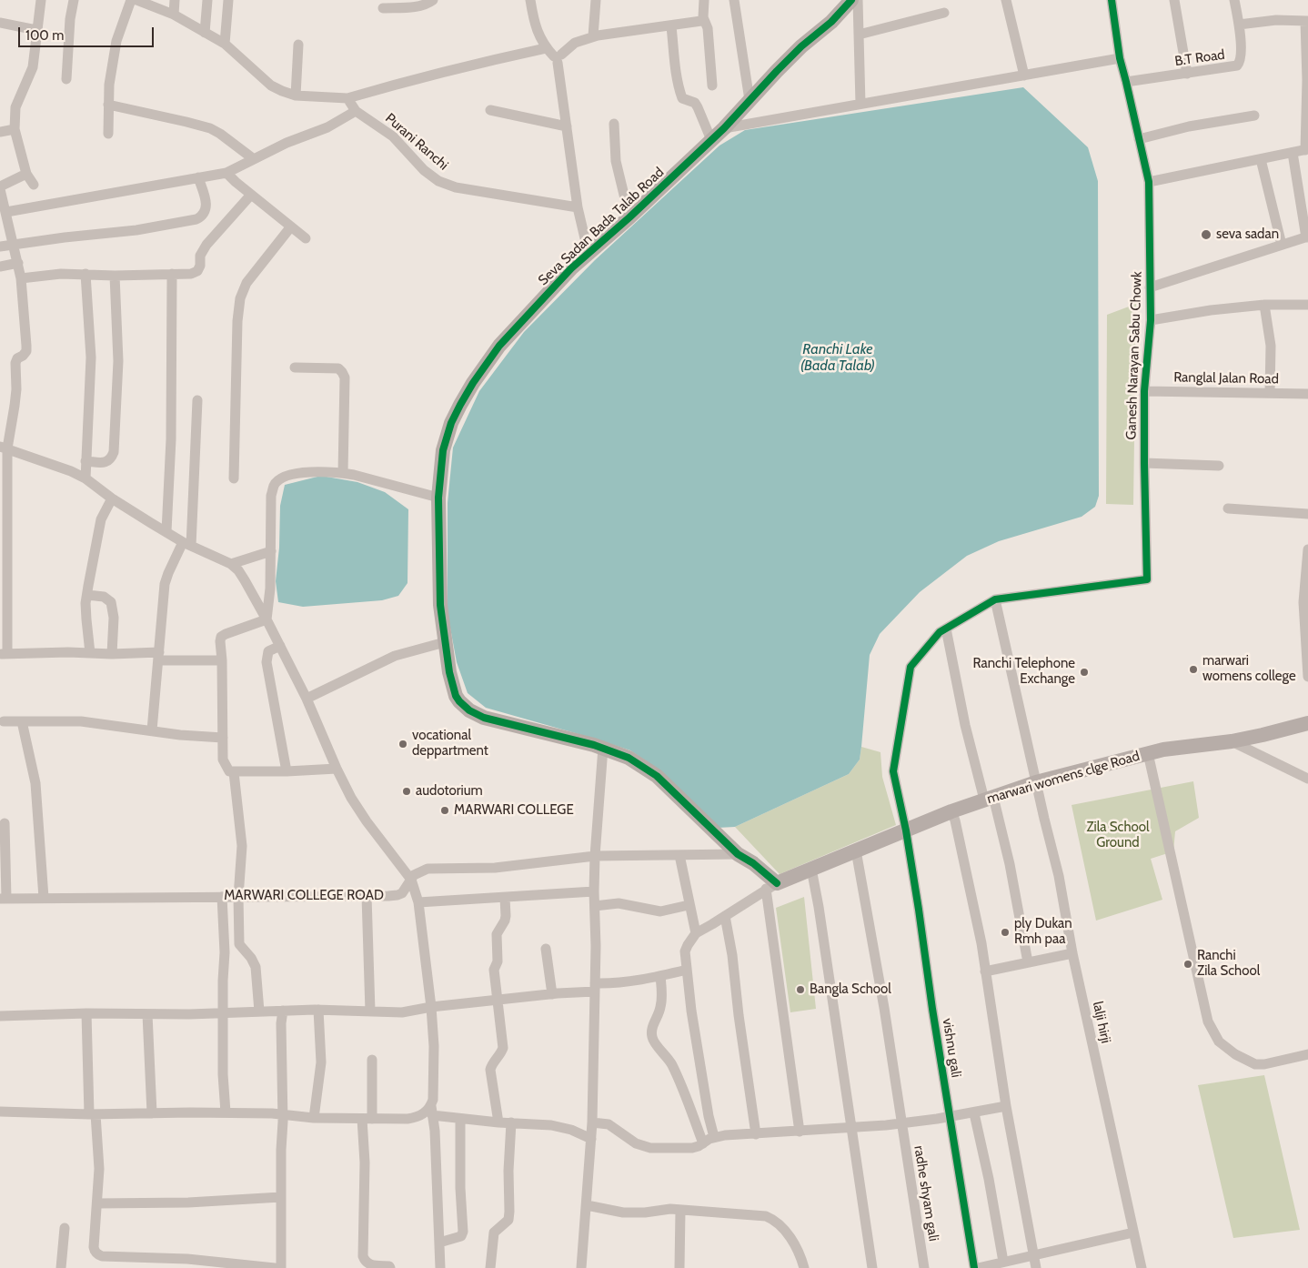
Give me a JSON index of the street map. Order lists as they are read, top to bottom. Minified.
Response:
{"streets":{"street":["B.T Road","Purani Ranchi","Seva Sadan Bada Talab Road","Ganesh Narayan Sabu Chowk","Ranglal Jalan Road","marwari womens clge Road","MARWARI COLLEGE ROAD","lalji hirji","vishnu gali","radhe shyam gali"]},"crossings":[["B.T Road","Ganesh Narayan Sabu Chowk"],["Seva Sadan Bada Talab Road","MARWARI COLLEGE ROAD"],["Ganesh Narayan Sabu Chowk","Ranglal Jalan Road"],["Ganesh Narayan Sabu Chowk","lalji hirji"],["Ganesh Narayan Sabu Chowk","vishnu gali"],["marwari womens clge Road","lalji hirji"],["marwari womens clge Road","vishnu gali"],["marwari womens clge Road","radhe shyam gali"],["lalji hirji","vishnu gali"]],"water":["Ranchi Lake (Bada Talab)"],"parks":["Zila School Ground"],"places":["seva sadan","marwari womens college","Ranchi Telephone Exchange","vocational deppartment","audotorium","MARWARI COLLEGE","ply Dukan Rmh paa","Ranchi Zila School","Bangla School"],"scale_bar":"100 m"}
